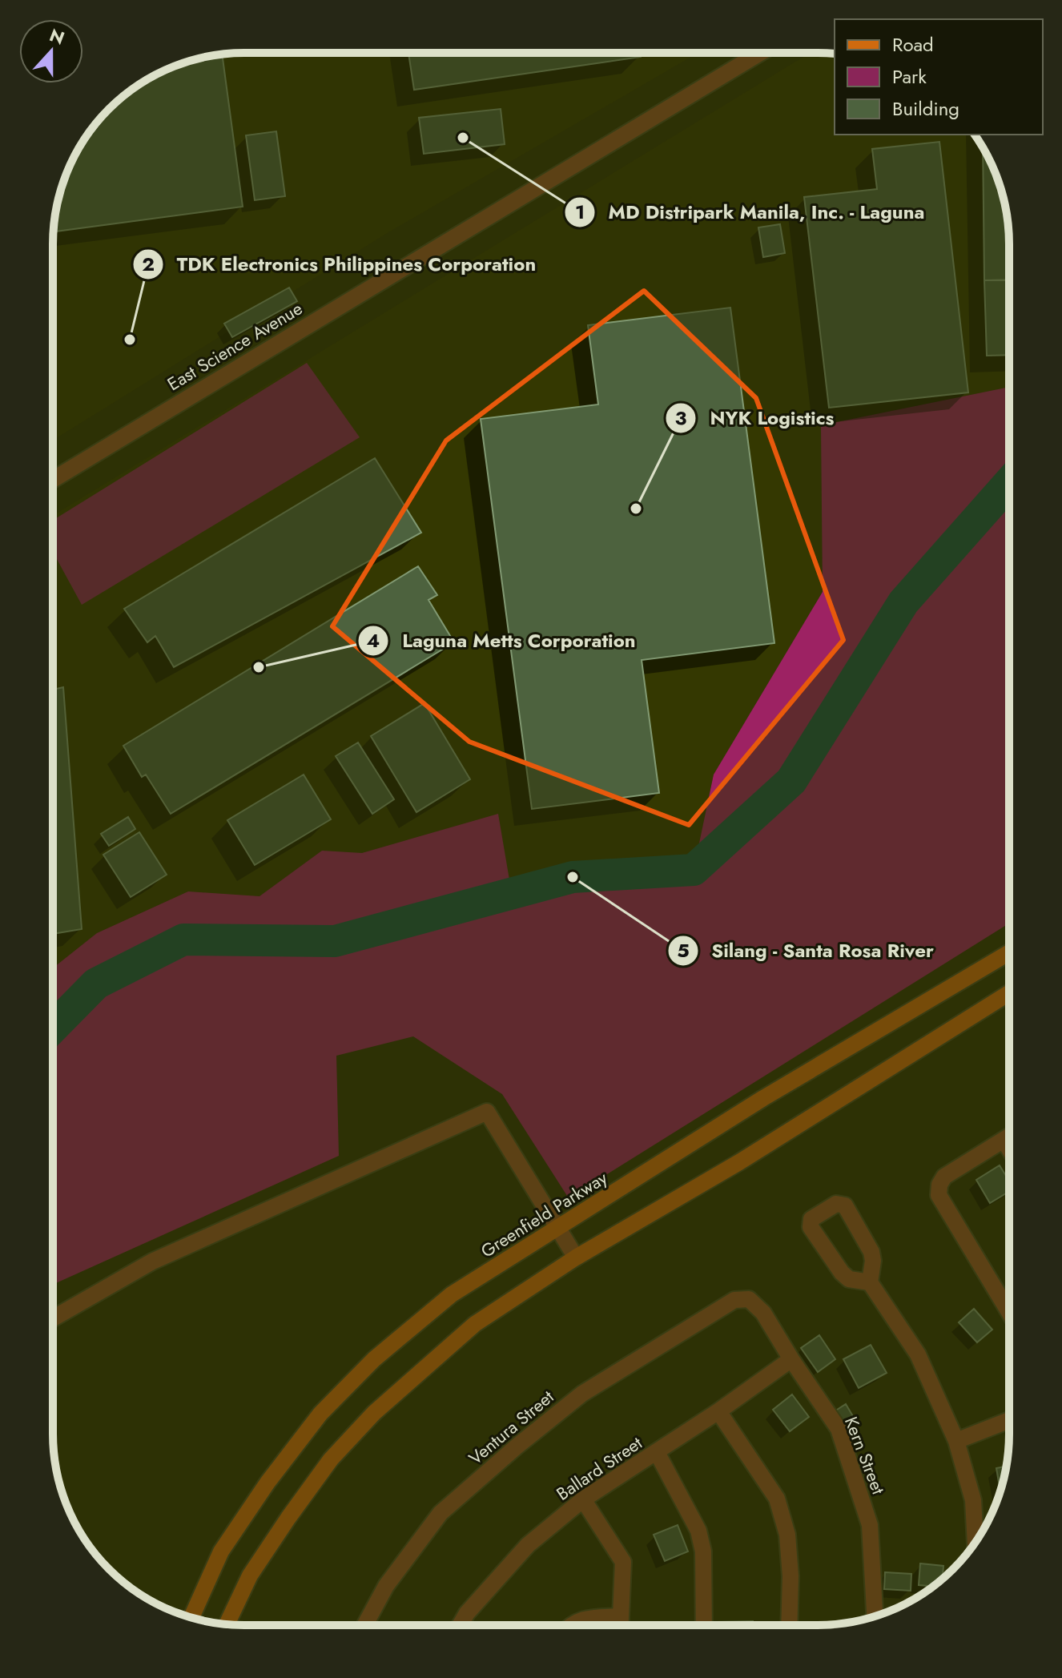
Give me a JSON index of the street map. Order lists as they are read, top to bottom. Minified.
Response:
{"streets":{"main road":["Greenfield Parkway"],"street":["East Science Avenue","Ventura Street","Kern Street","Ballard Street"]},"crossings":[["Ventura Street","Kern Street"],["Kern Street","Ballard Street"]],"places":["MD Distripark Manila, Inc. - Laguna","TDK Electronics Philippines Corporation","NYK Logistics","Laguna Metts Corporation","Silang - Santa Rosa River"],"legend":["Road","Park","Building"],"north":"top"}
